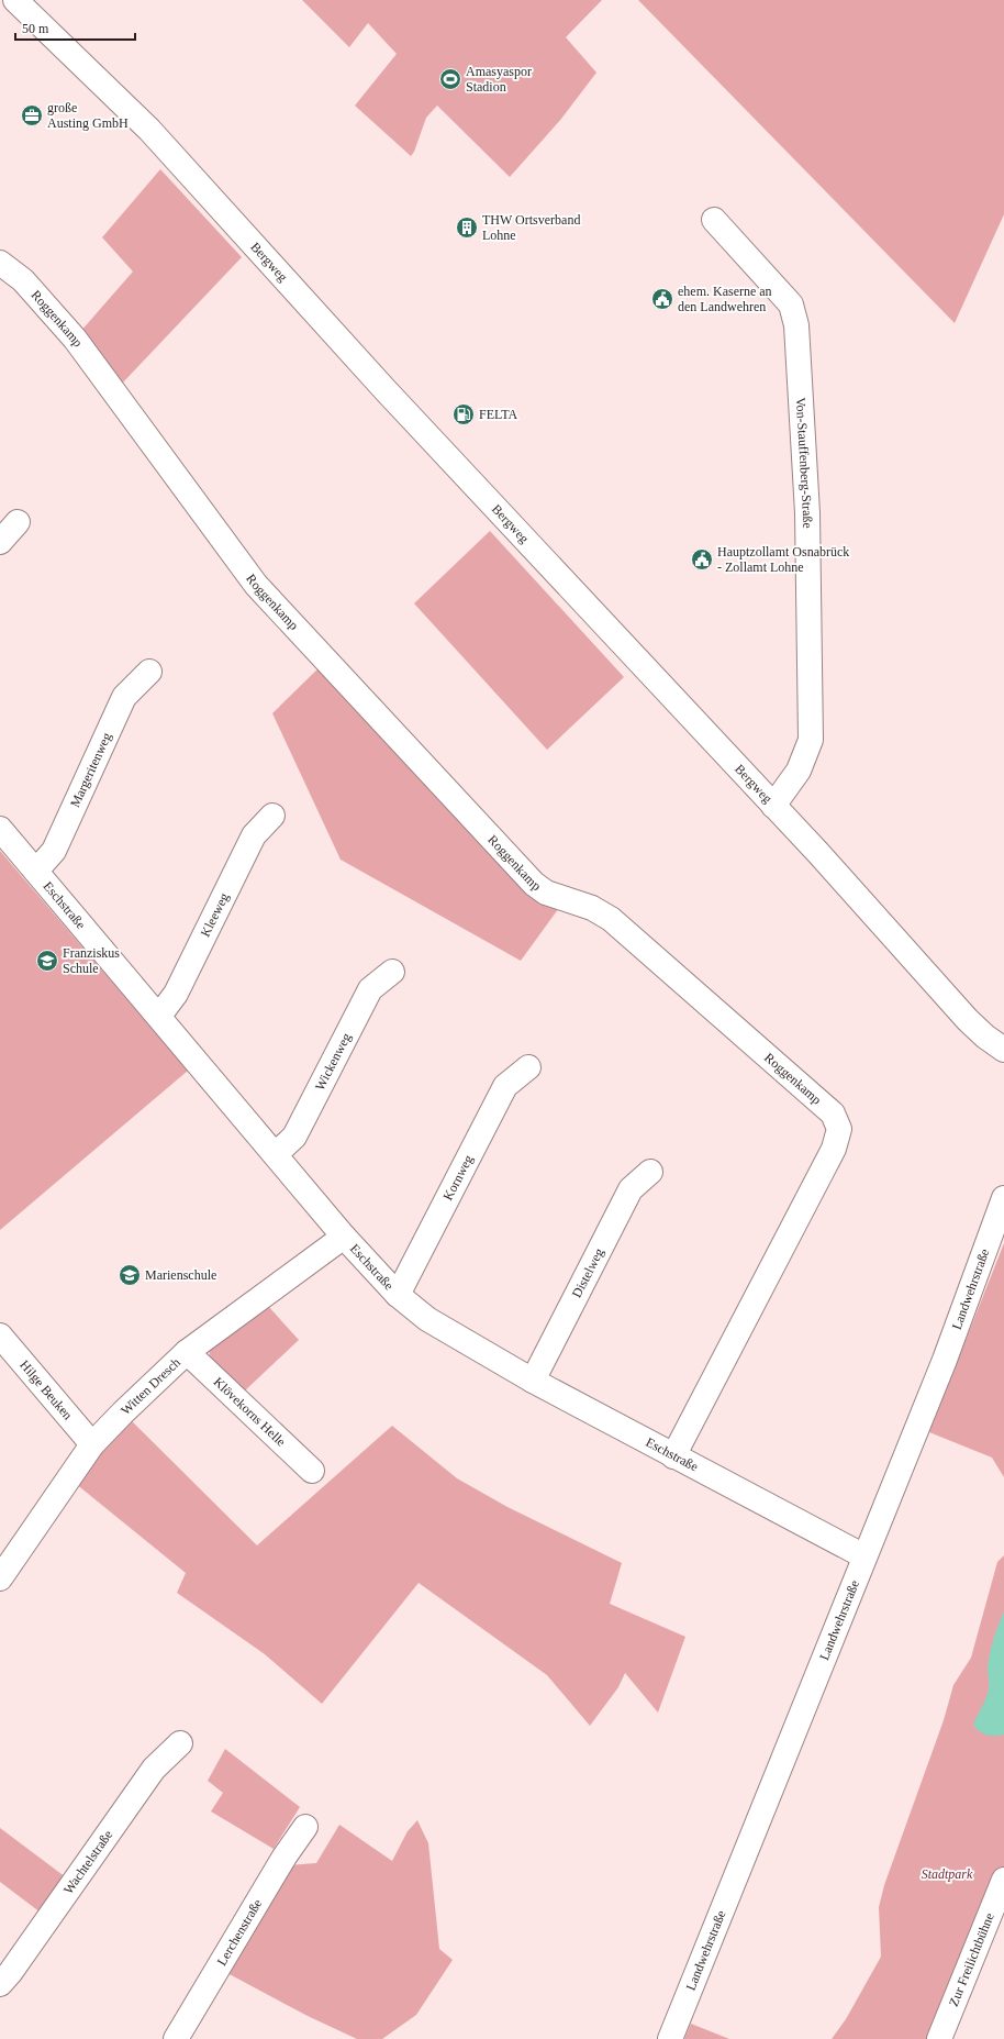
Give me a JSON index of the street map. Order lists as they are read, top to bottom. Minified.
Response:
{"streets":{"street":["Bergweg","Roggenkamp","Von-Stauffenberg-Straße","Margeritenweg","Eschstraße","Kleeweg","Wickenweg","Kornweg","Distelweg","Landwehrstraße","Witten Dresch","Hilge Beuken","Klövekorns Helle","Wachtelstraße","Lerchenstraße","Zur Freilichtbühne"]},"crossings":[["Bergweg","Von-Stauffenberg-Straße"],["Roggenkamp","Eschstraße"],["Margeritenweg","Eschstraße"],["Eschstraße","Kleeweg"],["Eschstraße","Wickenweg"],["Eschstraße","Kornweg"],["Eschstraße","Distelweg"],["Eschstraße","Landwehrstraße"],["Eschstraße","Witten Dresch"],["Witten Dresch","Hilge Beuken"],["Witten Dresch","Klövekorns Helle"]],"parks":["Stadtpark"],"places":{"sports":["Amasyaspor Stadion"],"office":["große Austing GmbH"],"building":["THW Ortsverband Lohne"],"public building":["ehem. Kaserne an den Landwehren","Hauptzollamt Osnabrück - Zollamt Lohne"],"fuel station":["FELTA"],"school or university":["Franziskus Schule","Marienschule"]},"scale_bar":"50 m"}
